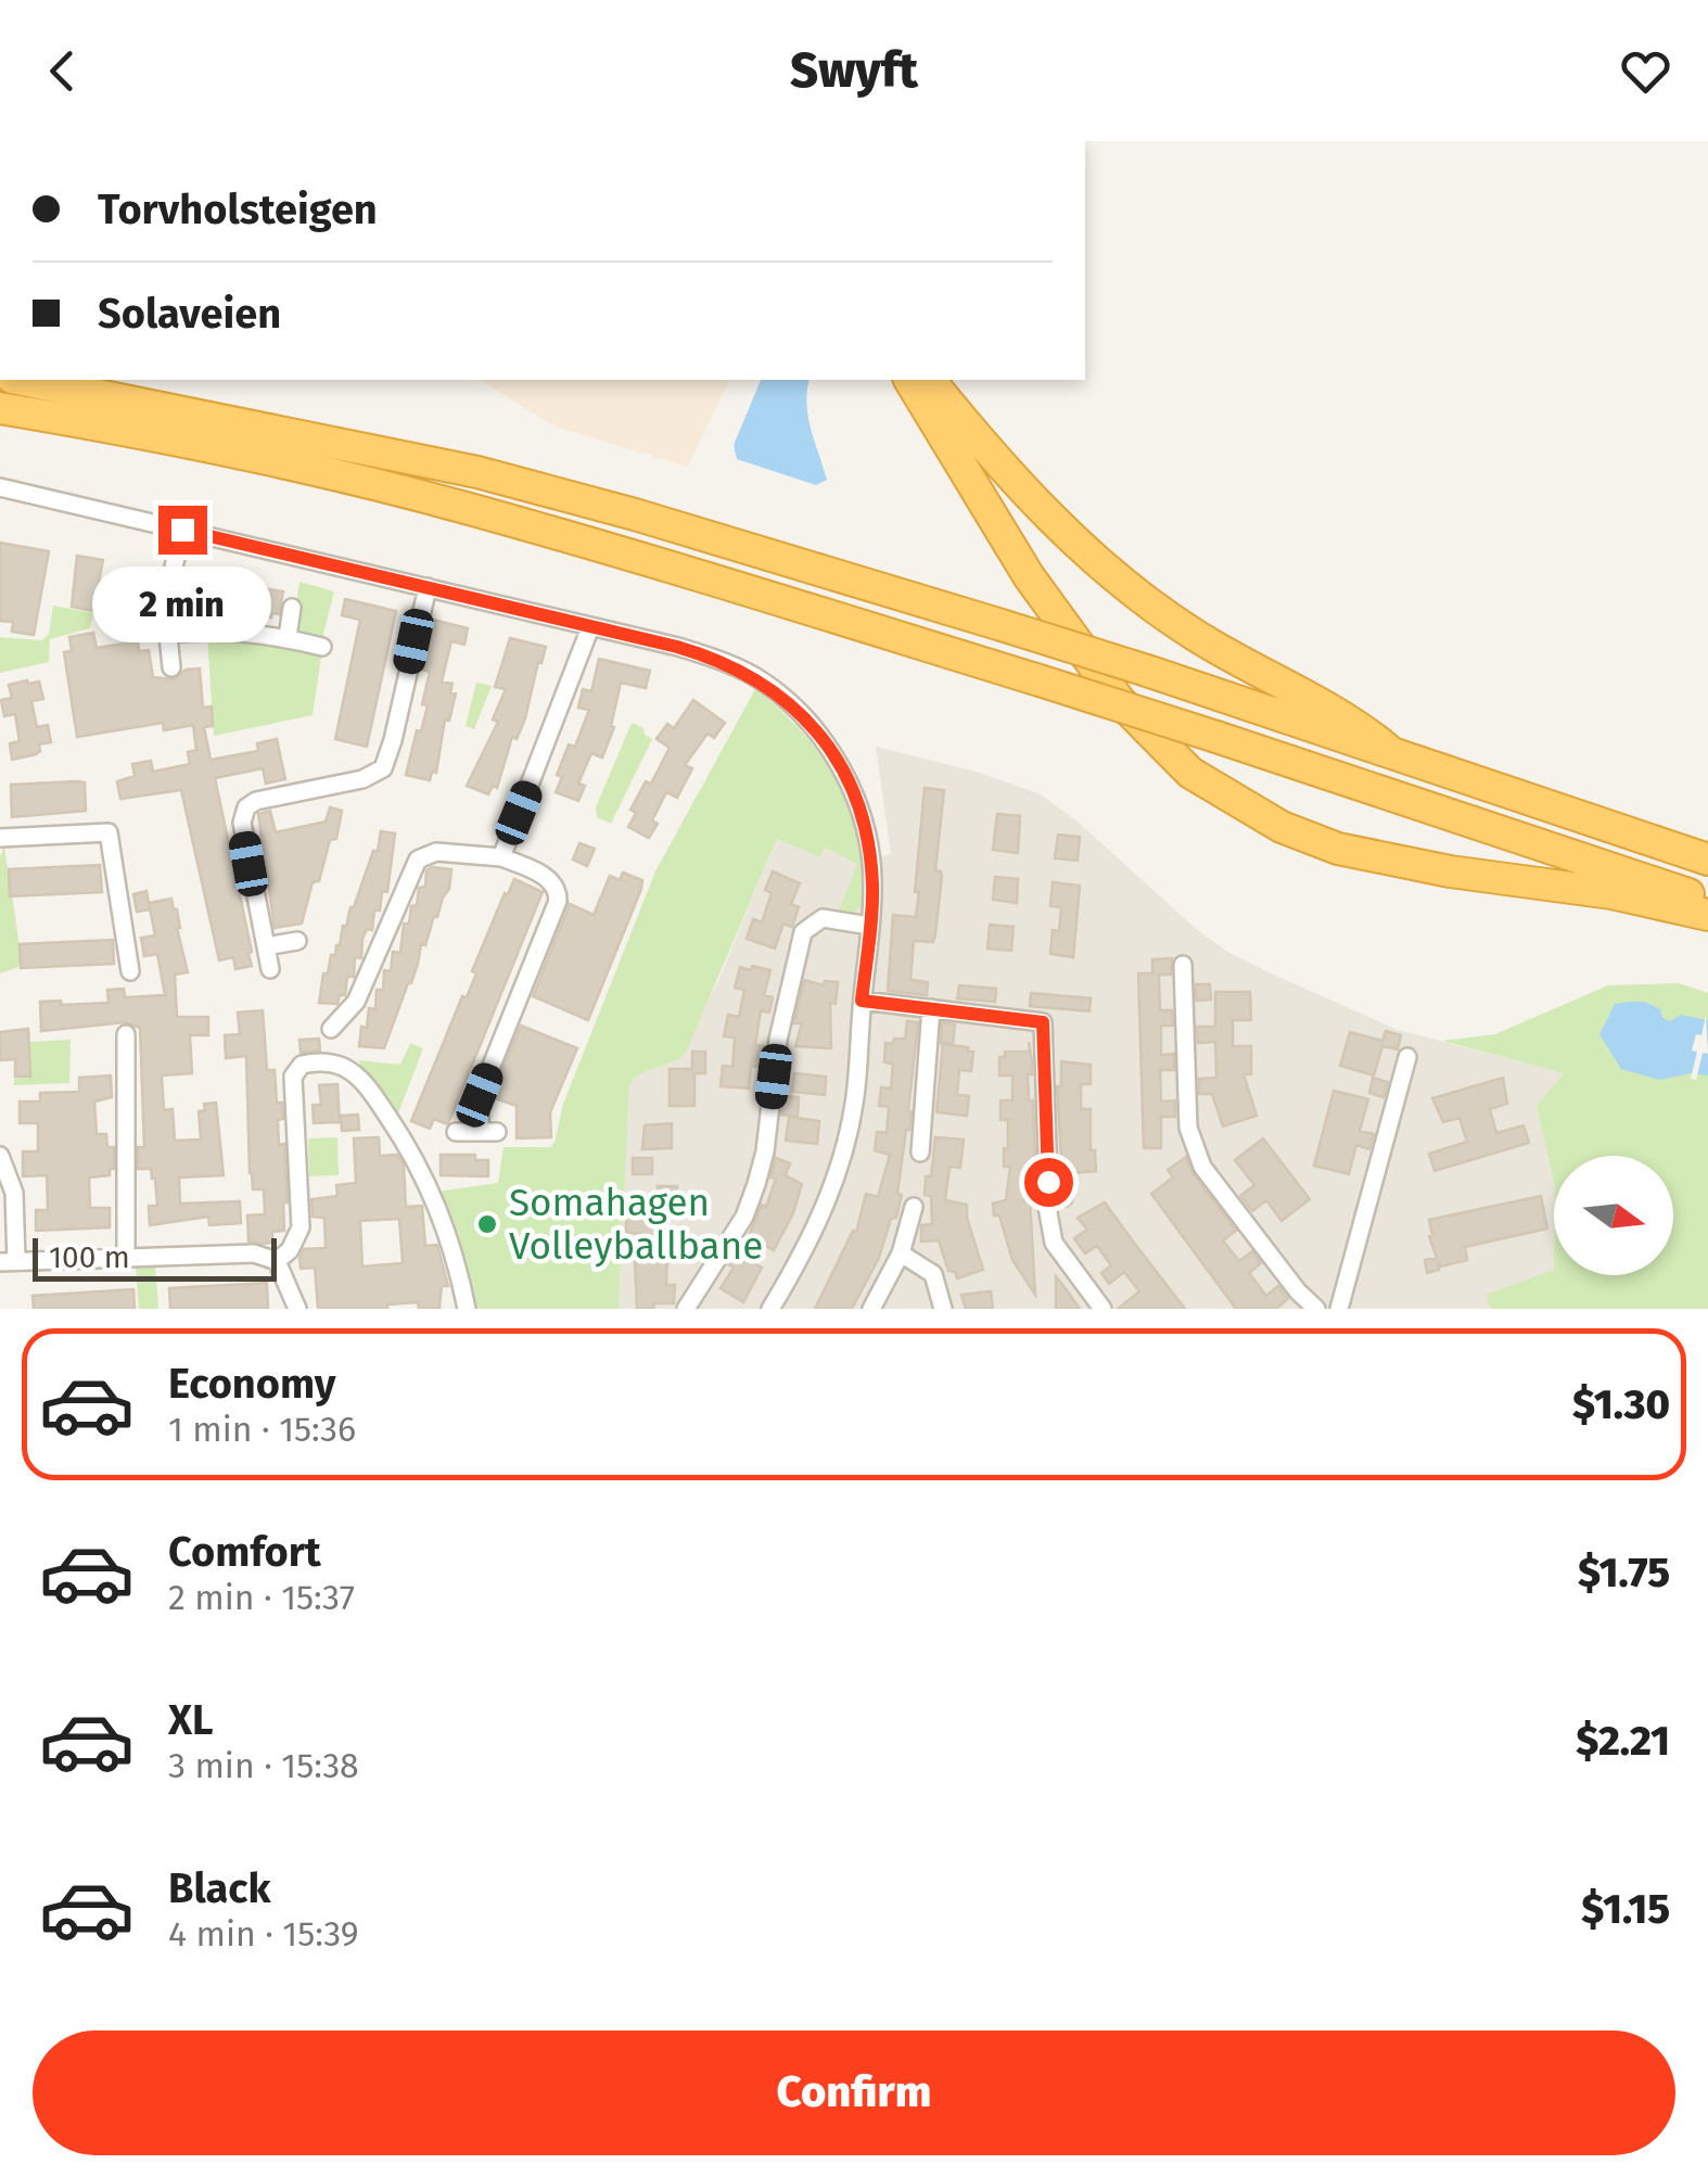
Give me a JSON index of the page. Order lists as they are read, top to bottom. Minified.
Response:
{"places":["Somahagen Volleyballbane"],"scale_bar":"100 m","north":"right","page":{"header":"Swyft","banner":["Torvholsteigen","Solaveien"],"bubble":"2 min","scale":"100 m","list":[{"name":"Economy","note":"1 min · 15:36","value":"$1.30"},{"name":"Comfort","note":"2 min · 15:37","value":"$1.75"},{"name":"XL","note":"3 min · 15:38","value":"$2.21"},{"name":"Black","note":"4 min · 15:39","value":"$1.15"}],"buttons":"Confirm"}}
